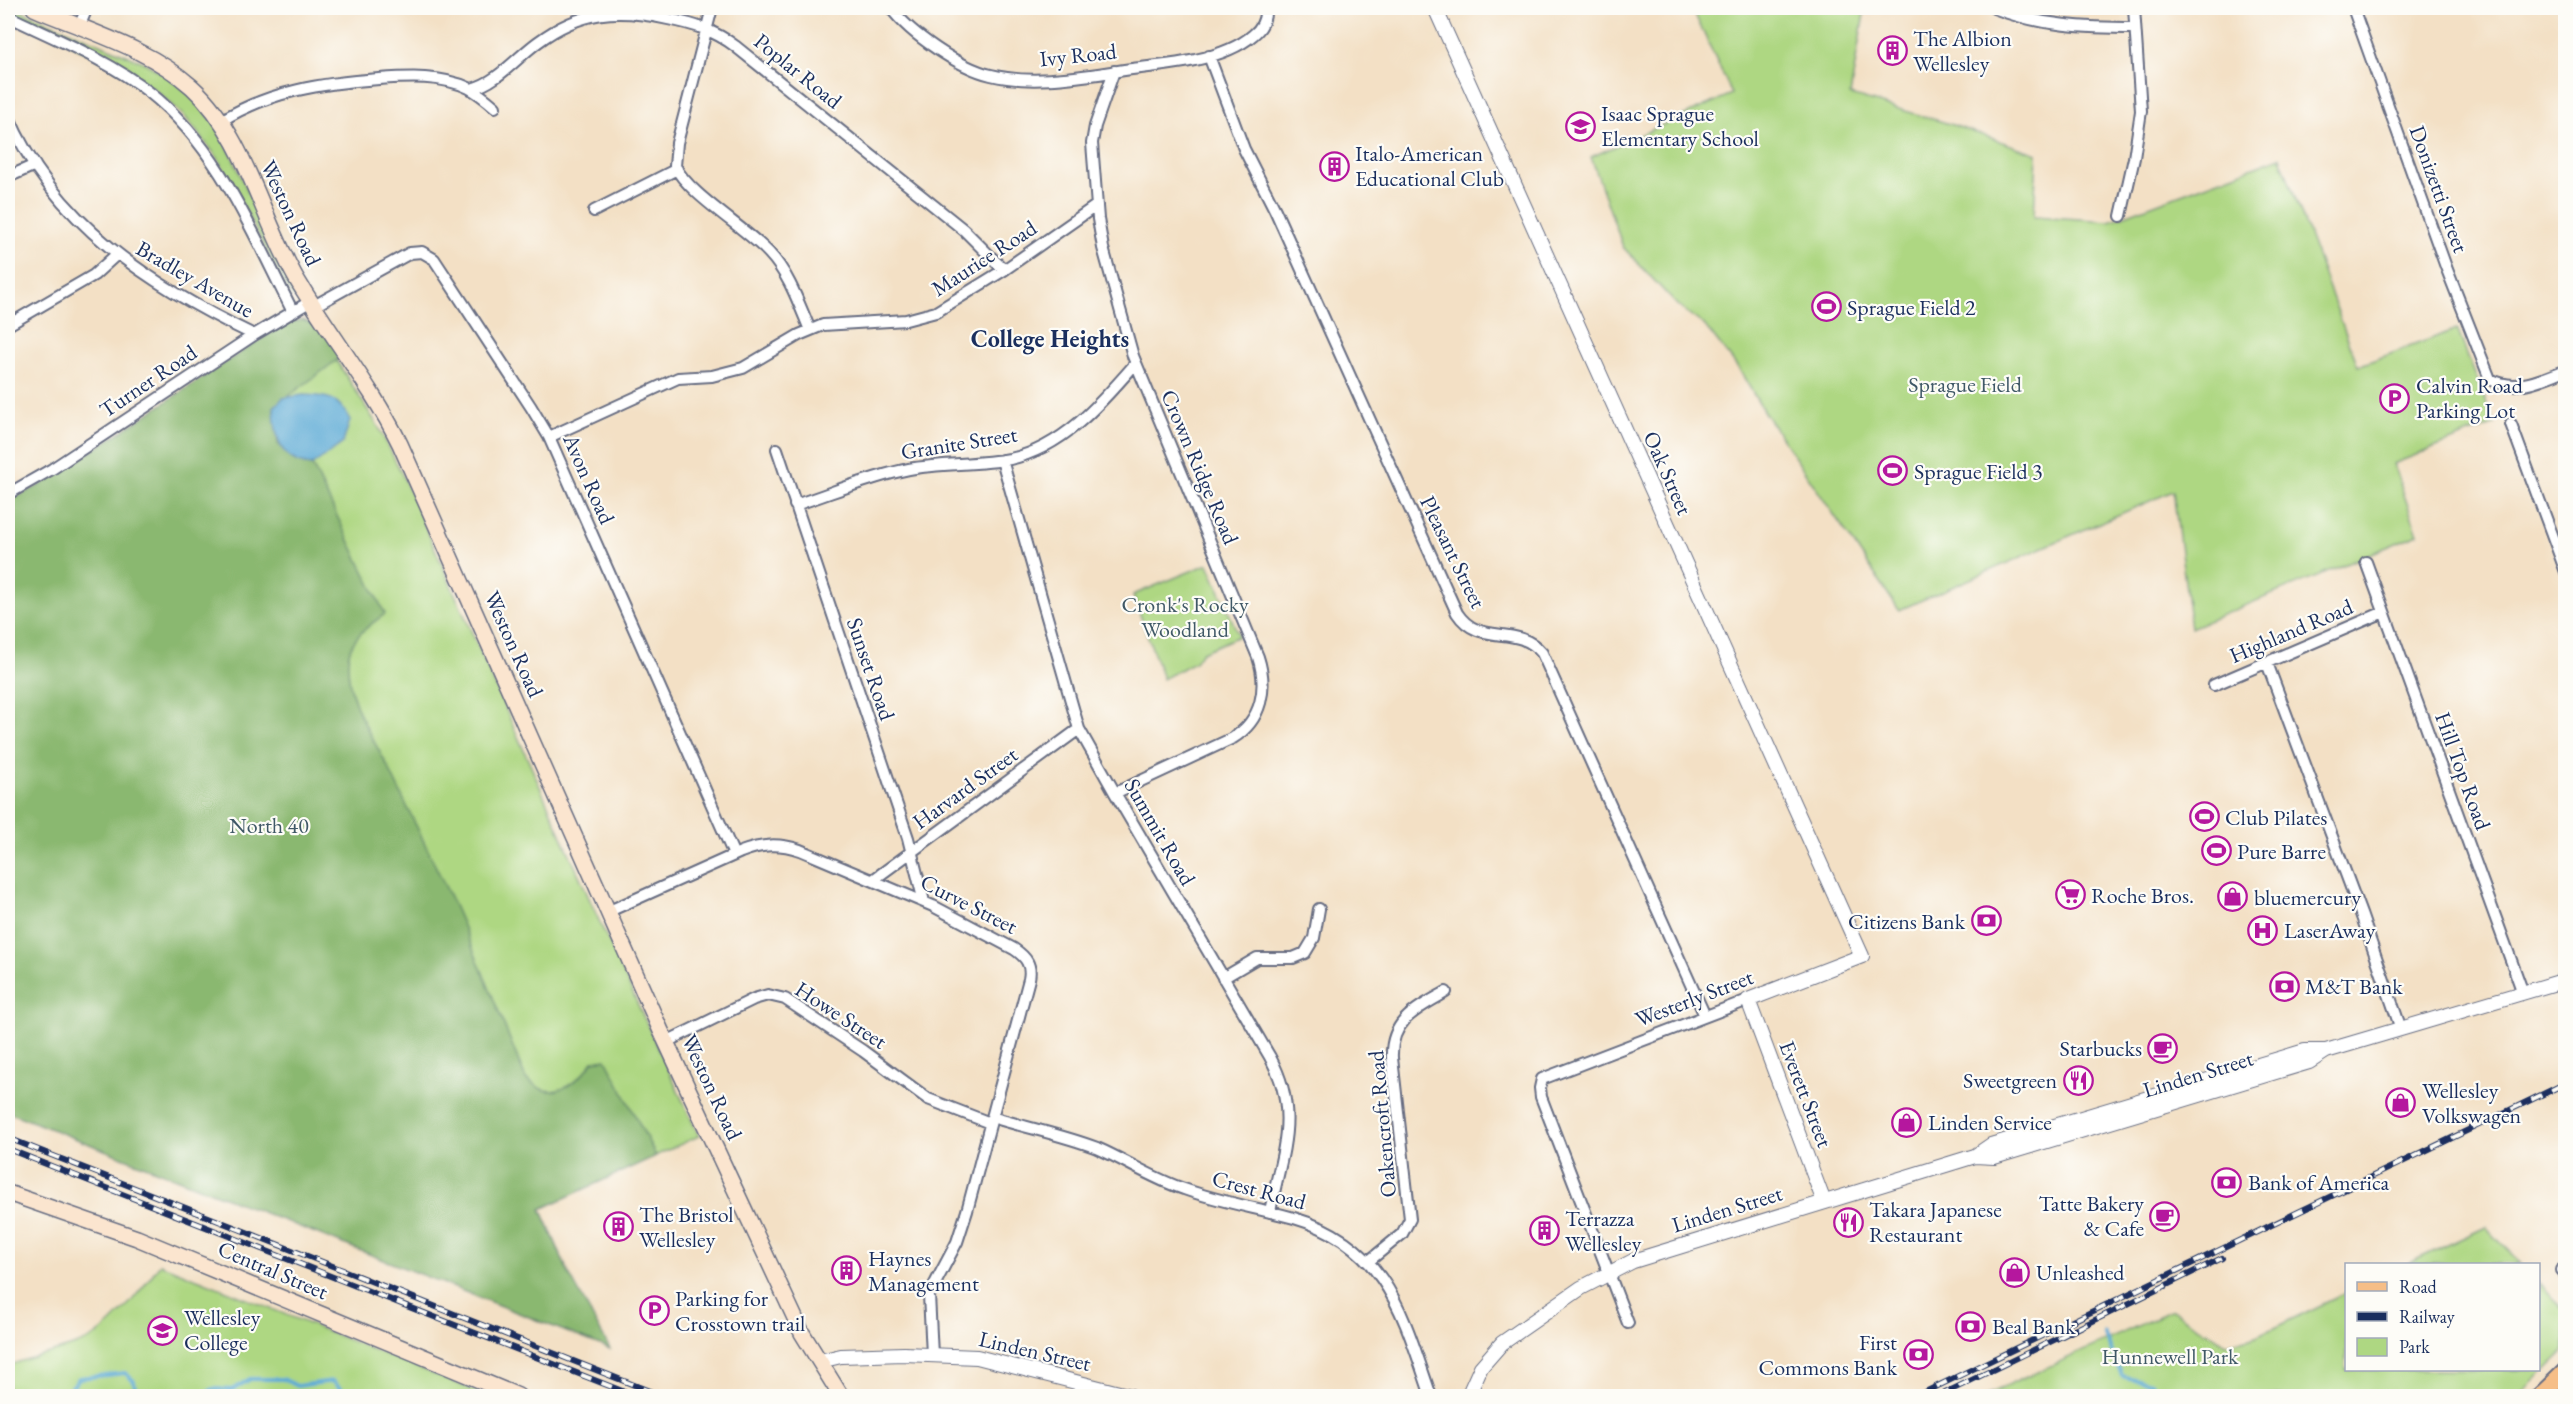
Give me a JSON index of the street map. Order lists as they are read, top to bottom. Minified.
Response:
{"streets":{"main road":["Weston Road","Central Street"],"street":["Ivy Road","Poplar Road","Donizetti Street","Maurice Road","Bradley Avenue","Turner Road","Granite Street","Crown Ridge Road","Oak Street","Avon Road","Pleasant Street","Highland Road","Sunset Road","Hill Top Road","Harvard Street","Summit Road","Curve Street","Westerly Street","Howe Street","Linden Street","Everett Street","Oakencroft Road","Crest Road"]},"crossings":[["Ivy Road","Crown Ridge Road"],["Ivy Road","Pleasant Street"],["Poplar Road","Maurice Road"],["Weston Road","Turner Road"],["Weston Road","Avon Road"],["Weston Road","Curve Street"],["Weston Road","Howe Street"],["Weston Road","Linden Street"],["Maurice Road","Crown Ridge Road"],["Maurice Road","Avon Road"],["Bradley Avenue","Turner Road"],["Turner Road","Avon Road"],["Granite Street","Crown Ridge Road"],["Granite Street","Sunset Road"],["Granite Street","Summit Road"],["Crown Ridge Road","Summit Road"],["Oak Street","Westerly Street"],["Avon Road","Curve Street"],["Pleasant Street","Westerly Street"],["Highland Road","Hill Top Road"],["Sunset Road","Harvard Street"],["Sunset Road","Curve Street"],["Hill Top Road","Linden Street"],["Harvard Street","Summit Road"],["Harvard Street","Curve Street"],["Summit Road","Crest Road"],["Curve Street","Howe Street"],["Curve Street","Linden Street"],["Curve Street","Crest Road"],["Westerly Street","Linden Street"],["Westerly Street","Everett Street"],["Howe Street","Crest Road"],["Linden Street","Everett Street"],["Oakencroft Road","Crest Road"]],"districts":["College Heights"],"parks":["Sprague Field","Cronk's Rocky Woodland","North 40","Hunnewell Park"],"places":{"building":["The Albion Wellesley","Italo-American Educational Club","The Bristol Wellesley","Terrazza Wellesley","Haynes Management"],"school or university":["Isaac Sprague Elementary School","Wellesley College"],"sports":["Sprague Field 2","Sprague Field 3","Club Pilates","Pure Barre"],"parking":["Calvin Road Parking Lot","Parking for Crosstown trail"],"supermarket":["Roche Bros."],"shop":["bluemercury","Wellesley Volkswagen","Linden Service","Unleashed"],"bank":["Citizens Bank","M&T Bank","Bank of America","Beal Bank","First Commons Bank"],"hospital":["LaserAway"],"cafe":["Starbucks","Tatte Bakery & Cafe"],"restaurant":["Sweetgreen","Takara Japanese Restaurant"]},"legend":["Road","Railway","Park"]}
